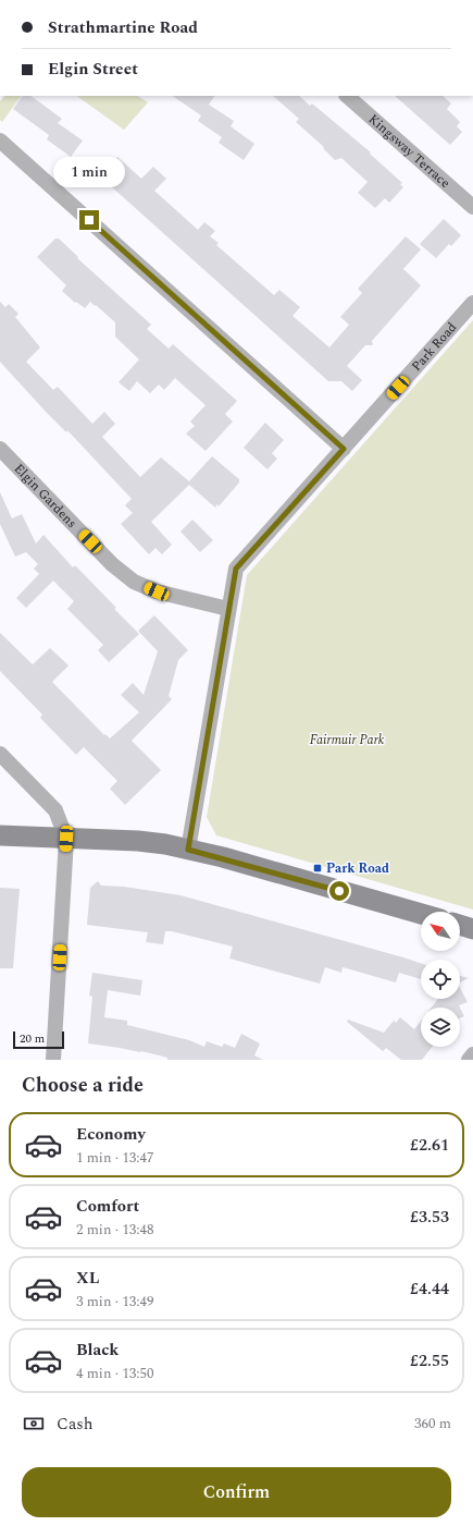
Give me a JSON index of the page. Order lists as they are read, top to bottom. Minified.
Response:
{"streets":{"street":["Kingsway Terrace","Park Road","Elgin Gardens"]},"crossings":[["Park Road","Elgin Gardens"]],"parks":["Fairmuir Park"],"places":{"transit":["Park Road"]},"scale_bar":"20 m","north":"top left","page":{"banner":["Strathmartine Road","Elgin Street"],"bubble":"1 min","scale":"20 m","heading":"Choose a ride","list":[{"name":"Economy","note":"1 min · 13:47","value":"£2.61"},{"name":"Comfort","note":"2 min · 13:48","value":"£3.53"},{"name":"XL","note":"3 min · 13:49","value":"£4.44"},{"name":"Black","note":"4 min · 13:50","value":"£2.55"}],"pay":["Cash","360 m"],"buttons":"Confirm"}}
